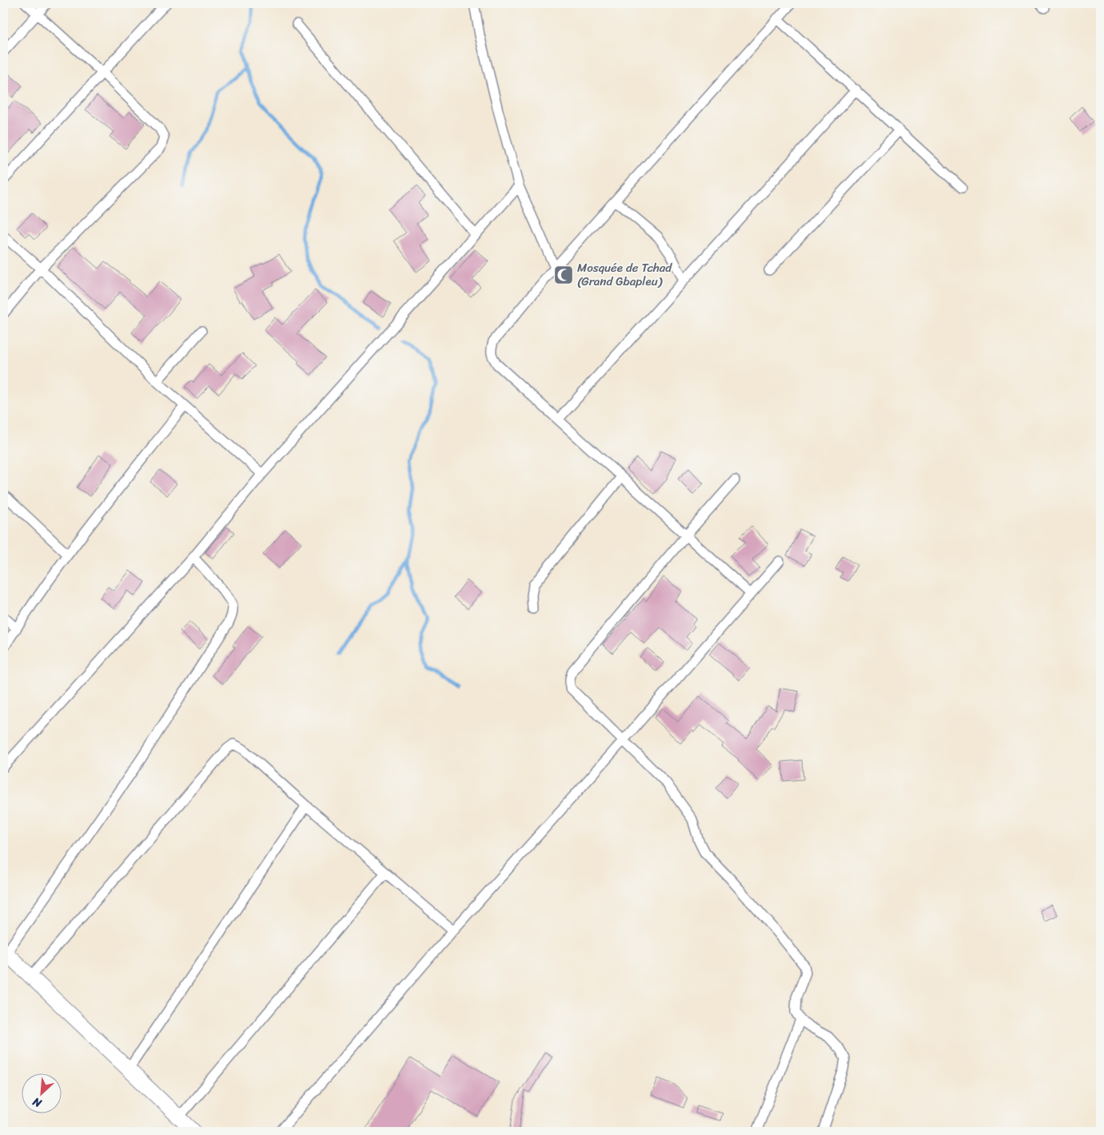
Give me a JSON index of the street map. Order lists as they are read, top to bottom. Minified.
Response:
{"places":{"mosque":["Mosquée de Tchad (Grand Gbapleu)"]},"north":"bottom left"}
